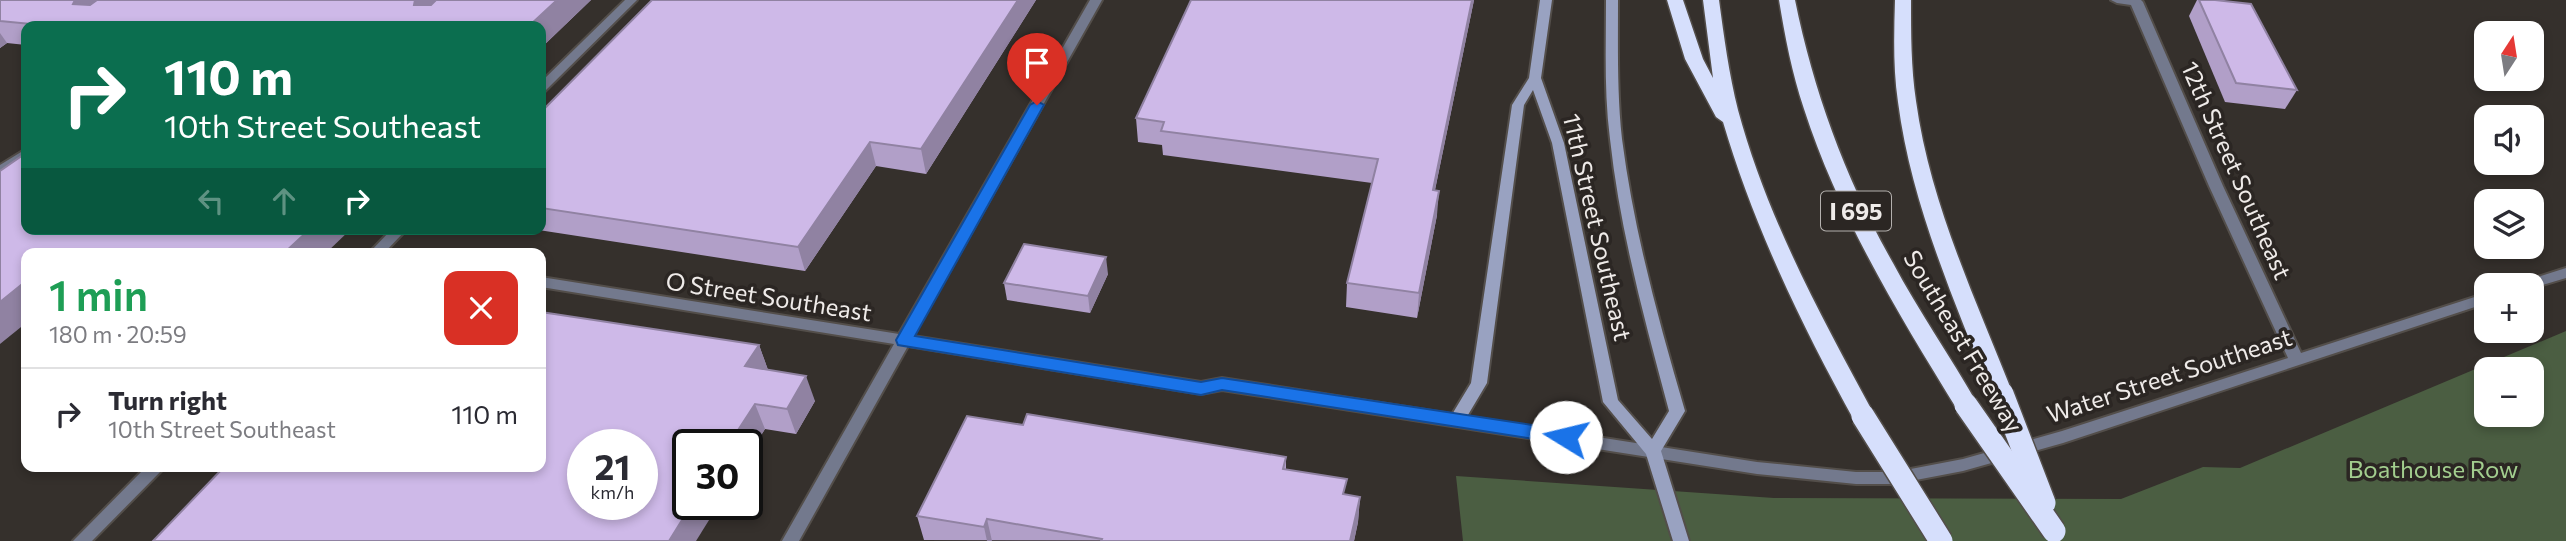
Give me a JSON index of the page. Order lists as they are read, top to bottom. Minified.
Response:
{"streets":{"highway":["I 695","Southeast Freeway"],"main road":["11th Street Southeast"],"street":["12th Street Southeast","O Street Southeast","Water Street Southeast"]},"crossings":[["12th Street Southeast","Water Street Southeast"],["11th Street Southeast","O Street Southeast"],["11th Street Southeast","Water Street Southeast"],["O Street Southeast","Water Street Southeast"]],"parks":["Boathouse Row"],"north":"top","page":{"map_buttons":["+","−"],"turn":["110 m","10th Street Southeast"],"heading":["1 min","180 m · 20:59"],"list":[{"name":"Turn right","note":"10th Street Southeast","value":"110 m"}],"speed":"21 km/h","limit":"30"}}
